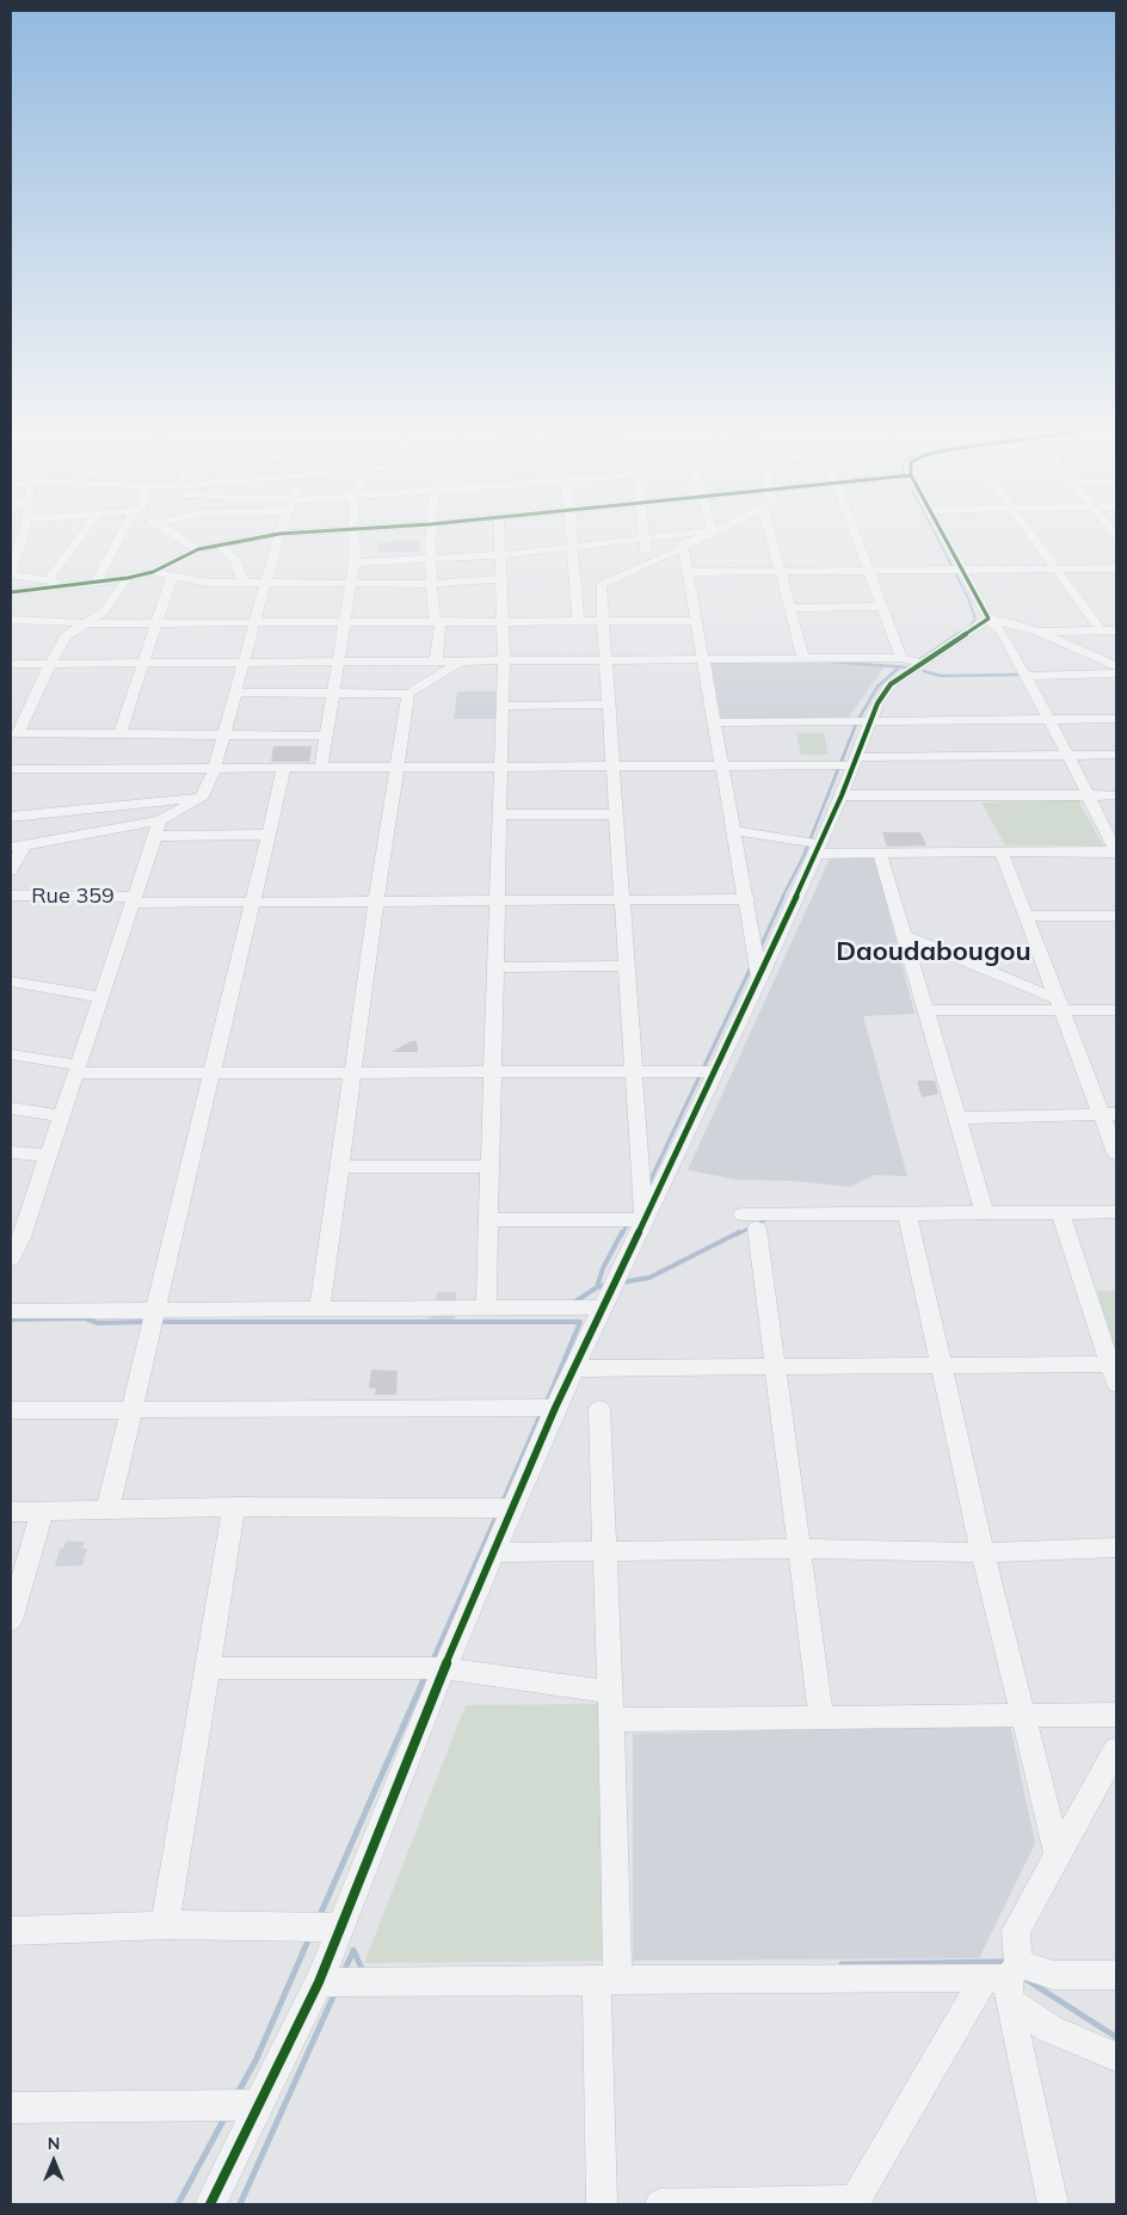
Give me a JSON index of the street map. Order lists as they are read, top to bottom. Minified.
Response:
{"streets":{"street":["Rue 359"]},"districts":["Daoudabougou"],"north":"top"}
